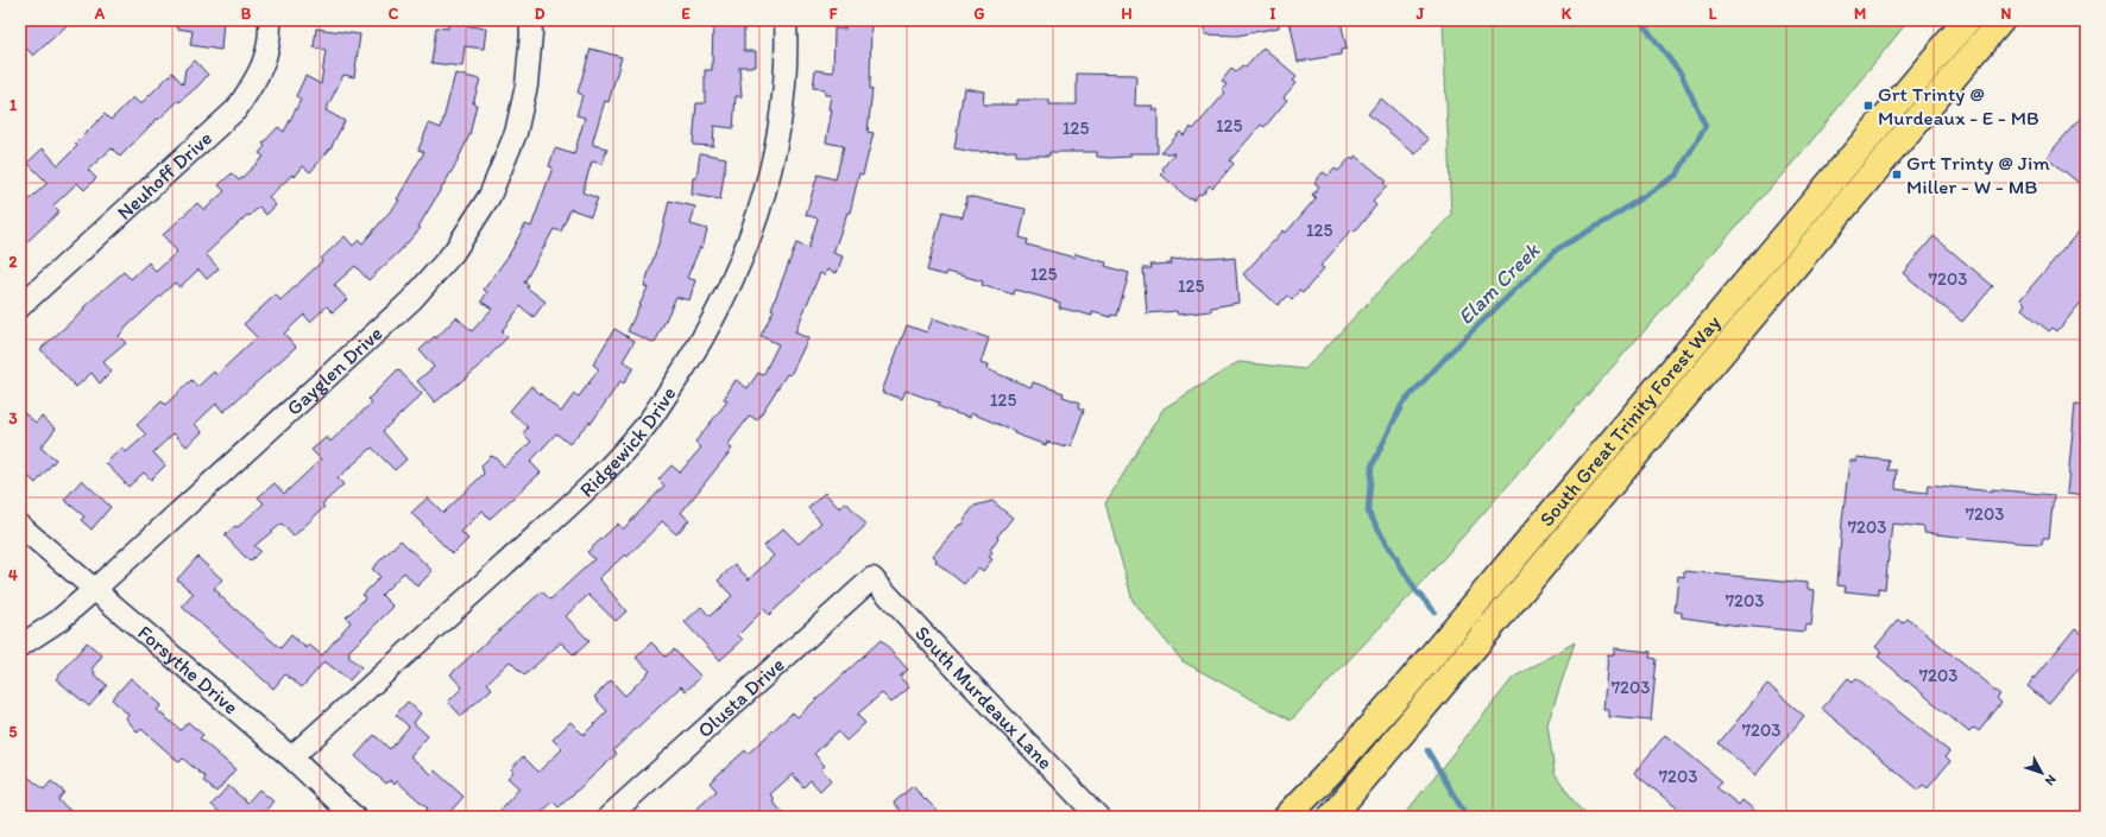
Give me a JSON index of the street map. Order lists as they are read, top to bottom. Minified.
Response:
{"streets":{"main road":["South Great Trinity Forest Way"],"street":["Neuhoff Drive","Gayglen Drive","Ridgewick Drive","Forsythe Drive","Olusta Drive","South Murdeaux Lane"]},"crossings":[["Gayglen Drive","Forsythe Drive"],["Ridgewick Drive","Forsythe Drive"],["Olusta Drive","South Murdeaux Lane"]],"water":["Elam Creek"],"places":{"transit":["Grt Trinty @ Murdeaux - E - MB","Grt Trinty @ Jim Miller - W - MB"]},"house_numbers":["125","125","125","125","7203","125","125","7203","7203","7203","7203","7203","7203","7203"],"north":"bottom right","grid":{"columns":["A","B","C","D","E","F","G","H","I","J","K","L","M","N"],"rows":["1","2","3","4","5"]}}
